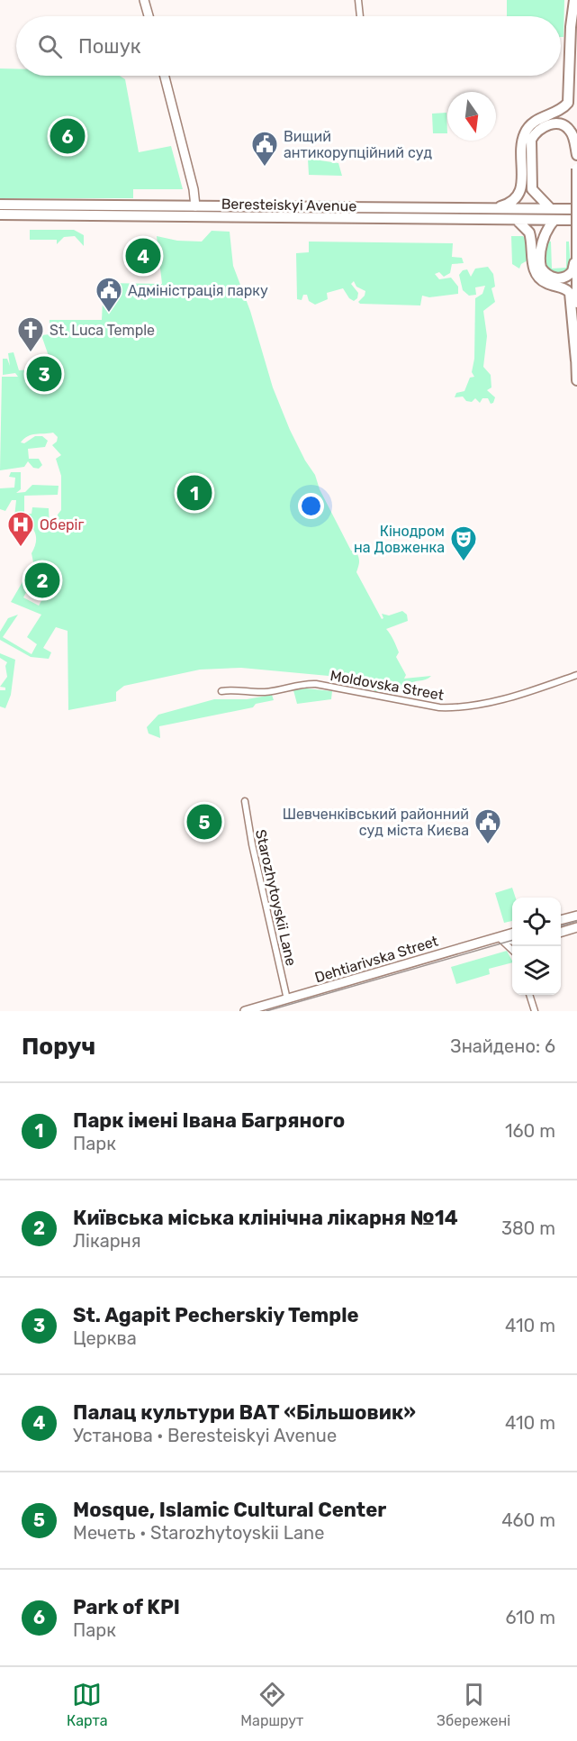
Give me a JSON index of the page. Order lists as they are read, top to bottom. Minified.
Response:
{"streets":{"main road":["Beresteiskyi Avenue","Dehtiarivska Street"],"street":["Moldovska Street","Starozhytoyskii Lane"]},"crossings":[["Starozhytoyskii Lane","Dehtiarivska Street"]],"places":{"public building":["Вищий антикорупційний суд","Адміністрація парку","Шевченківський районний суд міста Києва"],"church":["St. Luca Temple"],"hospital":["Оберіг"],"theatre":["Кінодром на Довженка"]},"north":"bottom","page":{"search":"Пошук","pins":["6","4","3","1","2","5"],"heading":["Поруч","Знайдено: 6"],"list":[{"mark":"1","name":"Парк імені Івана Багряного","note":"Парк","value":"160 m"},{"mark":"2","name":"Київська міська клінічна лікарня №14","note":"Лікарня","value":"380 m"},{"mark":"3","name":"St. Agapit Pecherskiy Temple","note":"Церква","value":"410 m"},{"mark":"4","name":"Палац культури ВАТ «Більшовик»","note":"Установа · Beresteiskyi Avenue","value":"410 m"},{"mark":"5","name":"Mosque, Islamic Cultural Center","note":"Мечеть · Starozhytoyskii Lane","value":"460 m"},{"mark":"6","name":"Park of KPI","note":"Парк","value":"610 m"}],"nav":["Карта","Маршрут","Збережені"]}}
